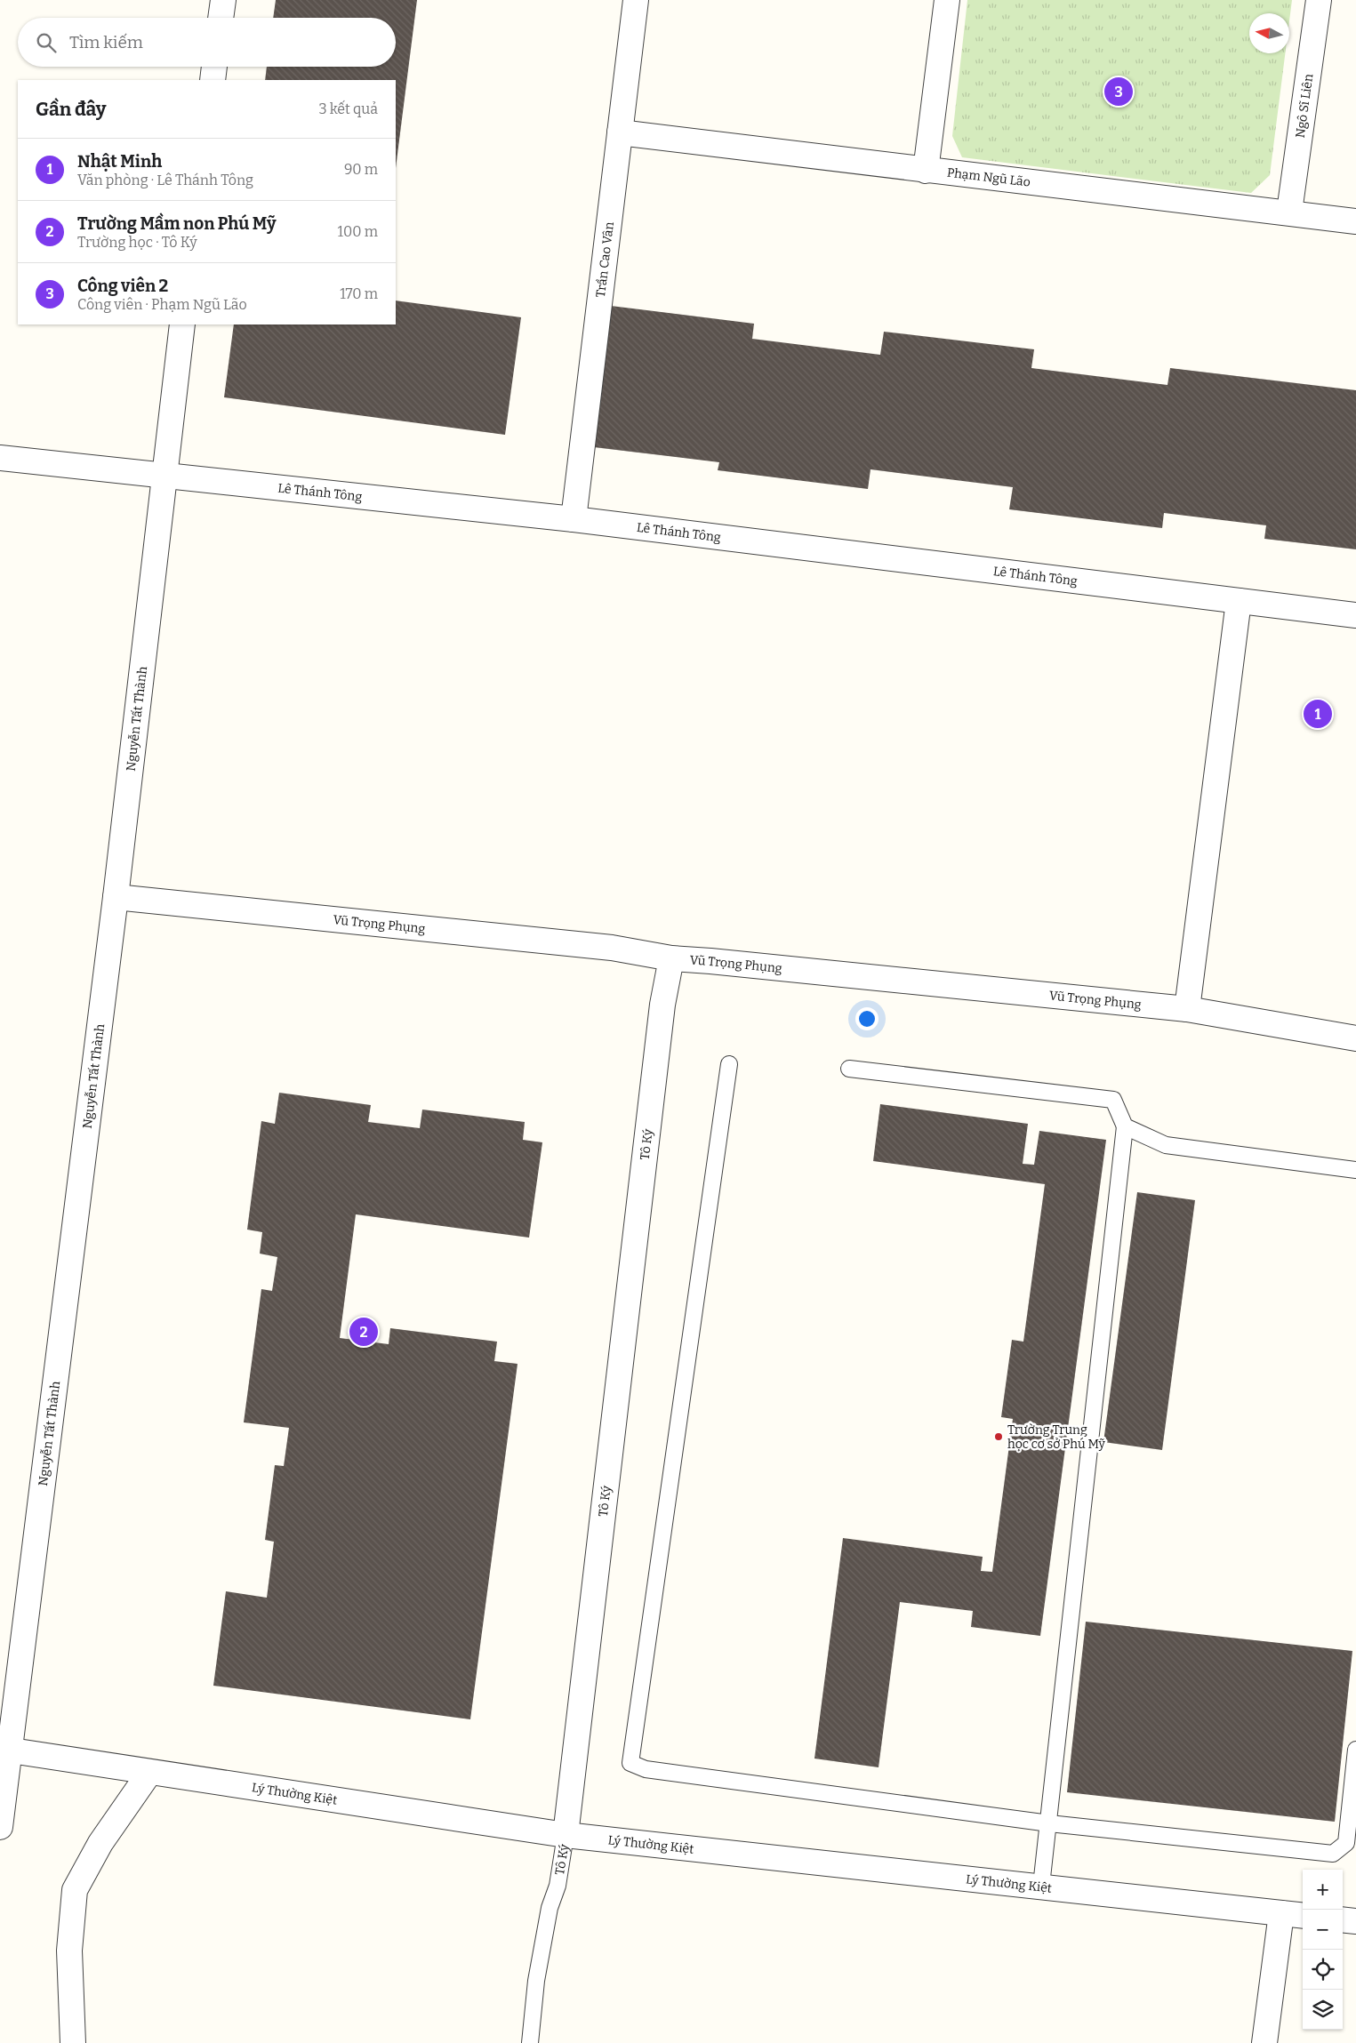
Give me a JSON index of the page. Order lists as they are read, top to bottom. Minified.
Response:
{"streets":{"street":["Ngô Sĩ Liên","Phạm Ngũ Lão","Trần Cao Vân","Lê Thánh Tông","Nguyễn Tất Thành","Vũ Trọng Phụng","Tô Ký","Lý Thường Kiệt"]},"crossings":[["Ngô Sĩ Liên","Phạm Ngũ Lão"],["Phạm Ngũ Lão","Trần Cao Vân"],["Trần Cao Vân","Lê Thánh Tông"],["Lê Thánh Tông","Nguyễn Tất Thành"],["Nguyễn Tất Thành","Vũ Trọng Phụng"],["Nguyễn Tất Thành","Lý Thường Kiệt"],["Vũ Trọng Phụng","Tô Ký"],["Tô Ký","Lý Thường Kiệt"]],"places":["Trường Trung học cơ sở Phú Mỹ"],"north":"left","page":{"search":"Tìm kiếm","pins":["3","1","2"],"heading":["Gần đây","3 kết quả"],"list":[{"mark":"1","name":"Nhật Minh","note":"Văn phòng · Lê Thánh Tông","value":"90 m"},{"mark":"2","name":"Trường Mầm non Phú Mỹ","note":"Trường học · Tô Ký","value":"100 m"},{"mark":"3","name":"Công viên 2","note":"Công viên · Phạm Ngũ Lão","value":"170 m"}],"map_buttons":["+","−"]}}
